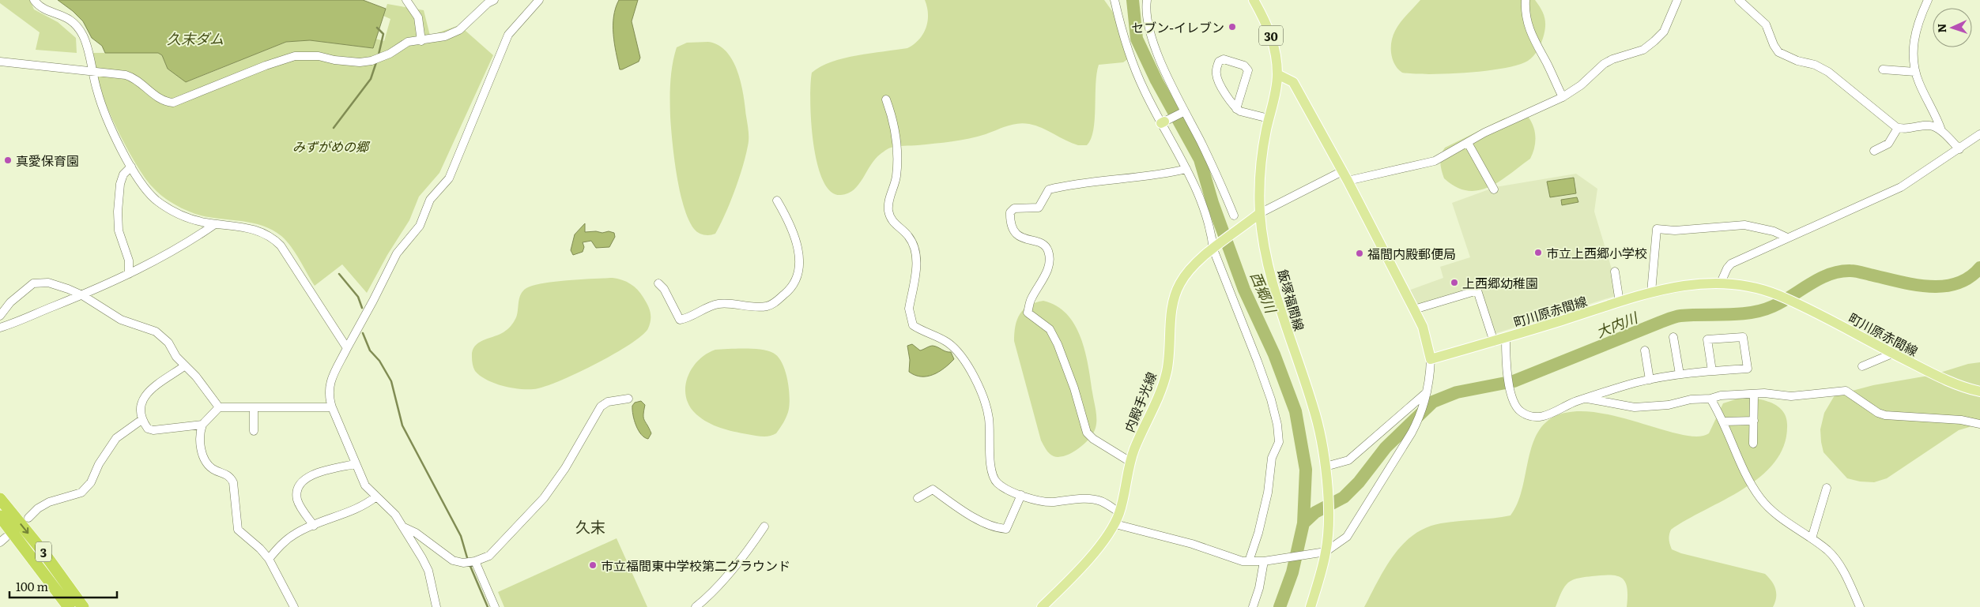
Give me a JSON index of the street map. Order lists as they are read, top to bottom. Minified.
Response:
{"streets":{"highway":["3"],"main road":["30","飯塚福間線","町川原赤間線","内殿手光線"]},"crossings":[["飯塚福間線","内殿手光線"]],"districts":["久末"],"water":["久末ダム","西郷川","大内川"],"parks":["みずがめの郷"],"places":["セブン-イレブン","真愛保育園","市立上西郷小学校","福間内殿郵便局","上西郷幼稚園","市立福間東中学校第二グラウンド"],"scale_bar":"100 m","north":"left"}
